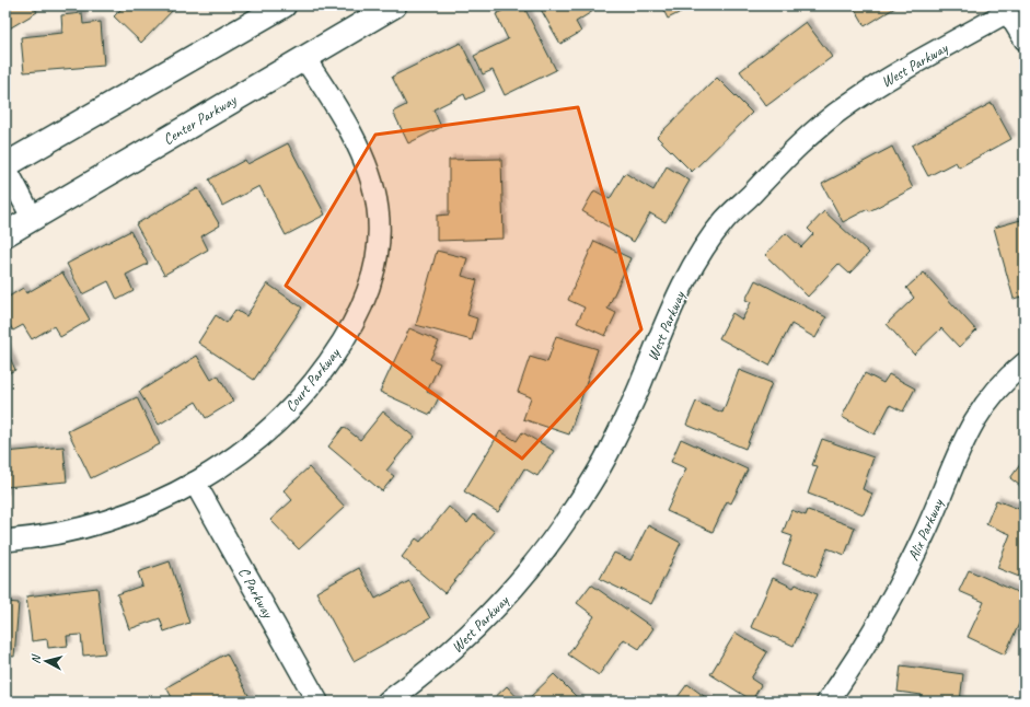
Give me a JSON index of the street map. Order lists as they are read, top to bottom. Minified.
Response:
{"streets":{"street":["West Parkway","Center Parkway","Court Parkway","Alix Parkway","C Parkway"]},"crossings":[["Center Parkway","Court Parkway"],["Court Parkway","C Parkway"]],"north":"left"}
